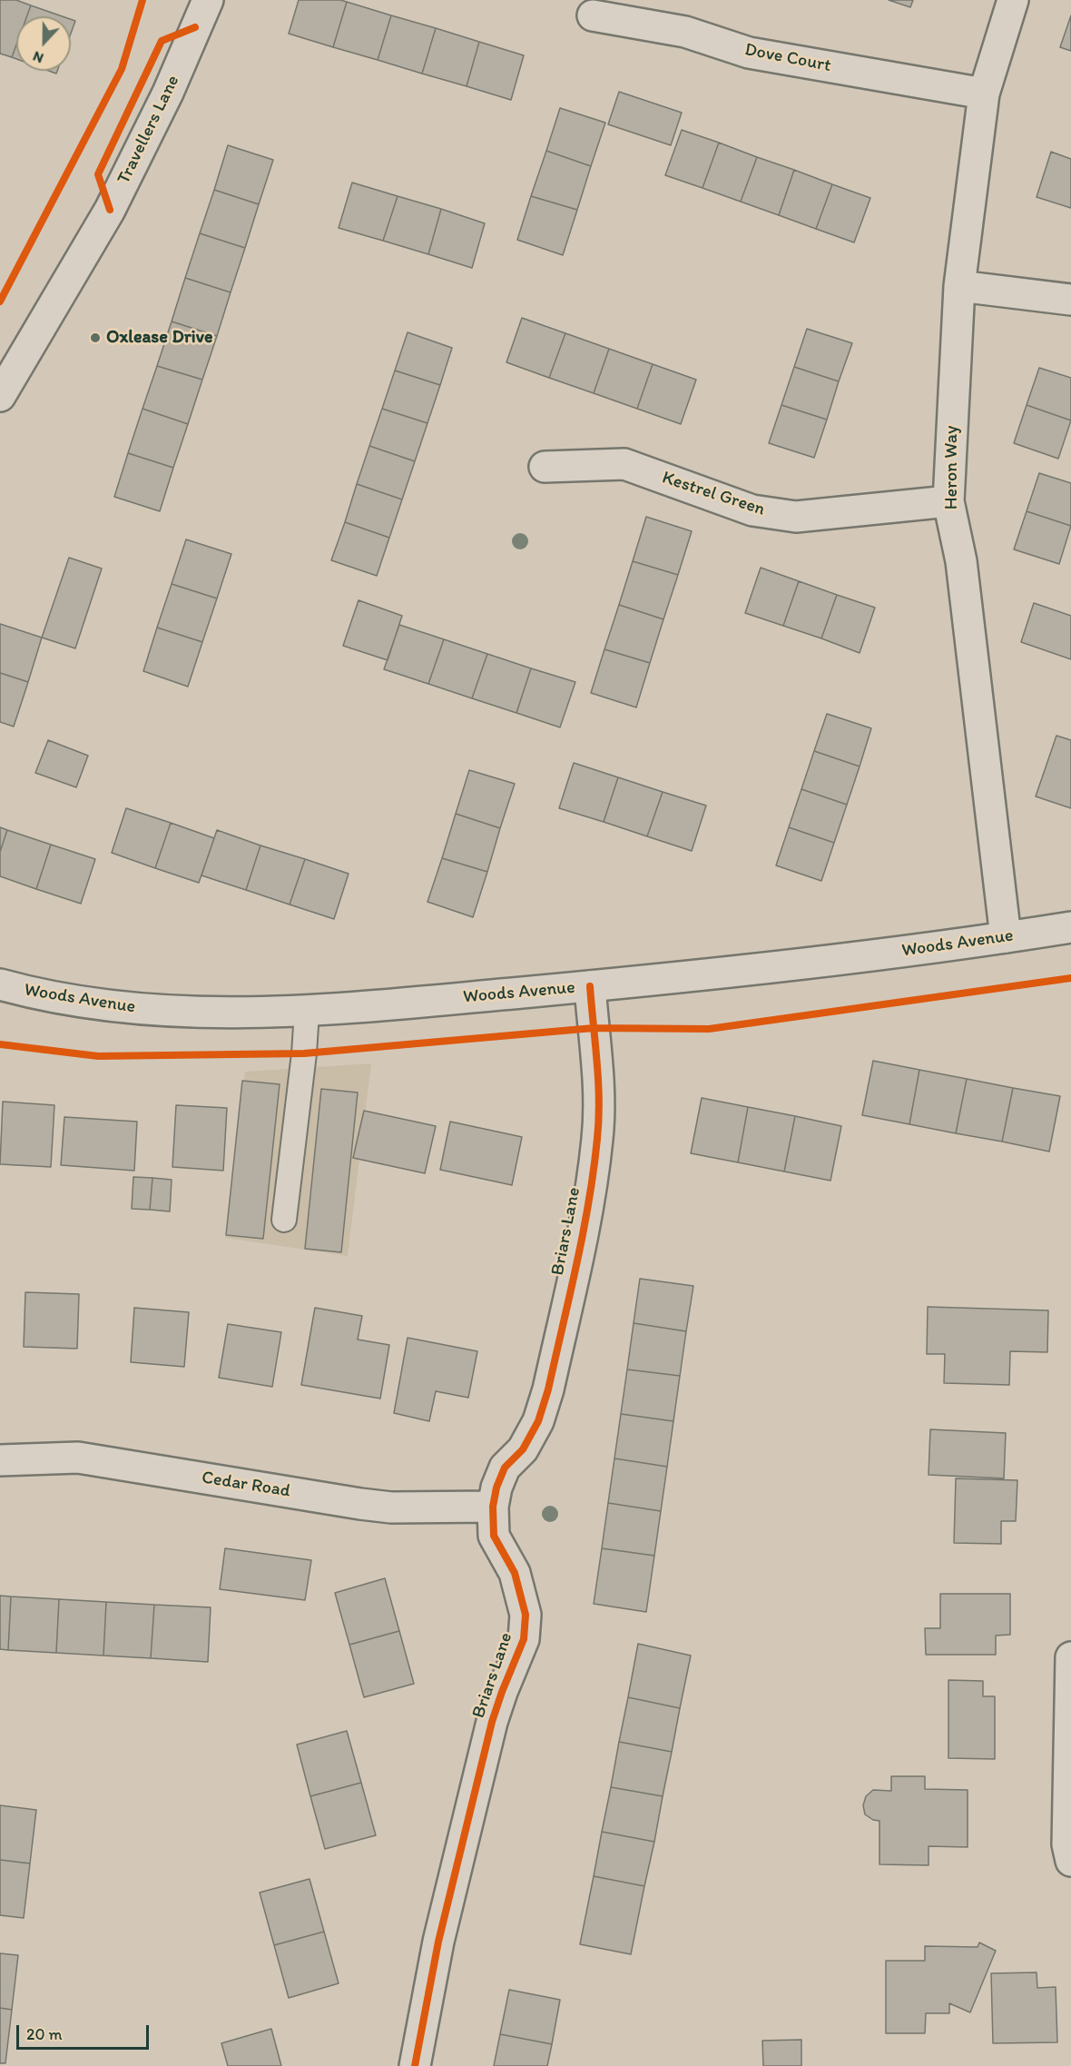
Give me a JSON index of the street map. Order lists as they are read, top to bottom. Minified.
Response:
{"streets":{"street":["Dove Court","Travellers Lane","Heron Way","Kestrel Green","Woods Avenue","Briars Lane","Cedar Road"]},"crossings":[["Dove Court","Heron Way"],["Heron Way","Kestrel Green"],["Heron Way","Woods Avenue"],["Woods Avenue","Briars Lane"],["Briars Lane","Cedar Road"]],"places":["Oxlease Drive"],"scale_bar":"20 m","north":"bottom"}
